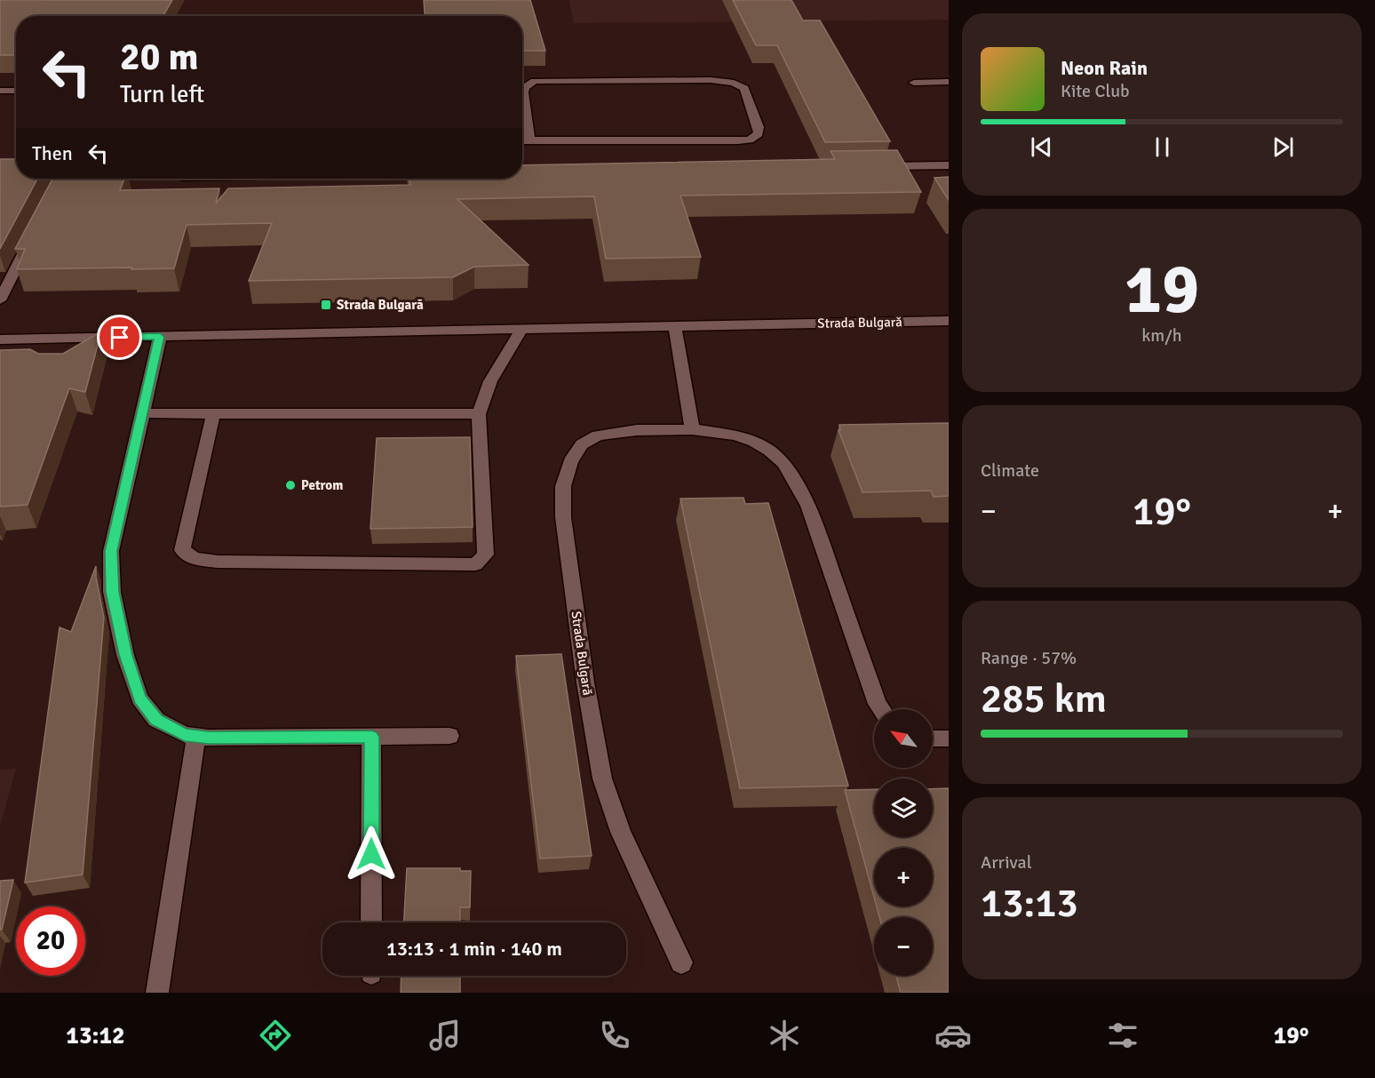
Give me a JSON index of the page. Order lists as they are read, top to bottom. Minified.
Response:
{"streets":{"street":["Strada Bulgară"]},"places":{"transit":["Strada Bulgară"],"other":["Petrom"]},"north":"top left","page":{"turn":["20 m","Turn left"],"song":["Neon Rain","Kite Club"],"then":"Then","tile":[["19","km/h"],"Climate",["Range · 57%","285 km"],["Arrival","13:13"]],"heat":["−","19°","+"],"map_buttons":["+","−"],"limit":"20","trip":"13:13 · 1 min · 140 m","tabs":["13:12","19°"]}}
